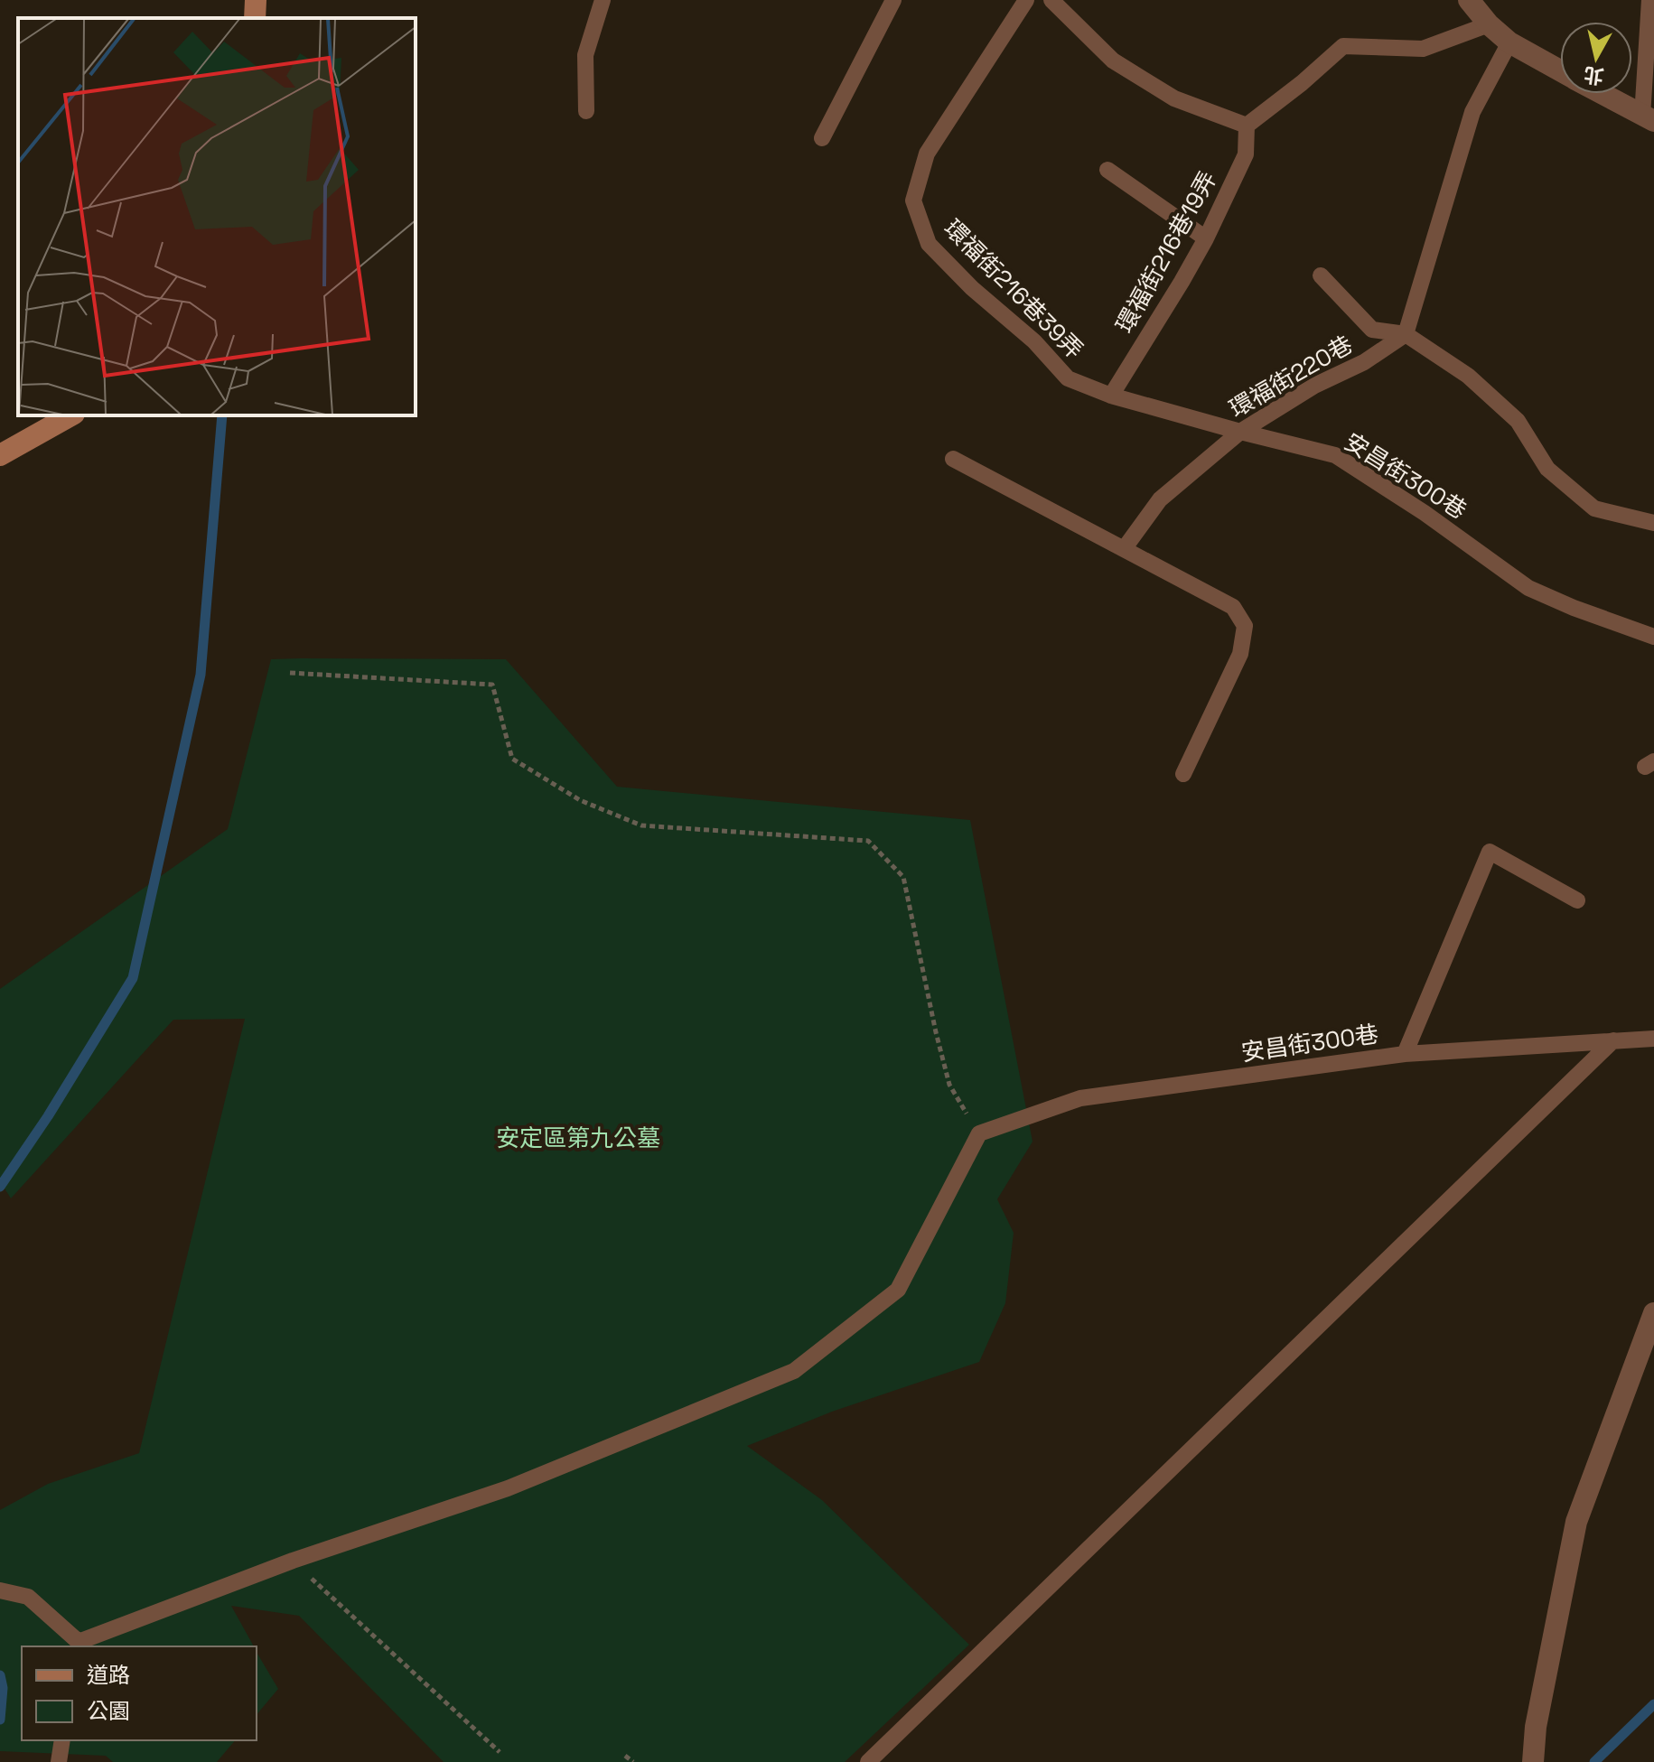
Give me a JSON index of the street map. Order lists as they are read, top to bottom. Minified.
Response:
{"streets":{"lane":["環福街216巷19弄","環福街216巷39弄","環福街220巷","安昌街300巷"]},"crossings":[["環福街216巷19弄","環福街216巷39弄"],["環福街216巷39弄","環福街220巷"],["環福街216巷39弄","安昌街300巷"],["環福街220巷","安昌街300巷"]],"parks":["安定區第九公墓"],"legend":["道路","公園"],"north":"bottom"}
